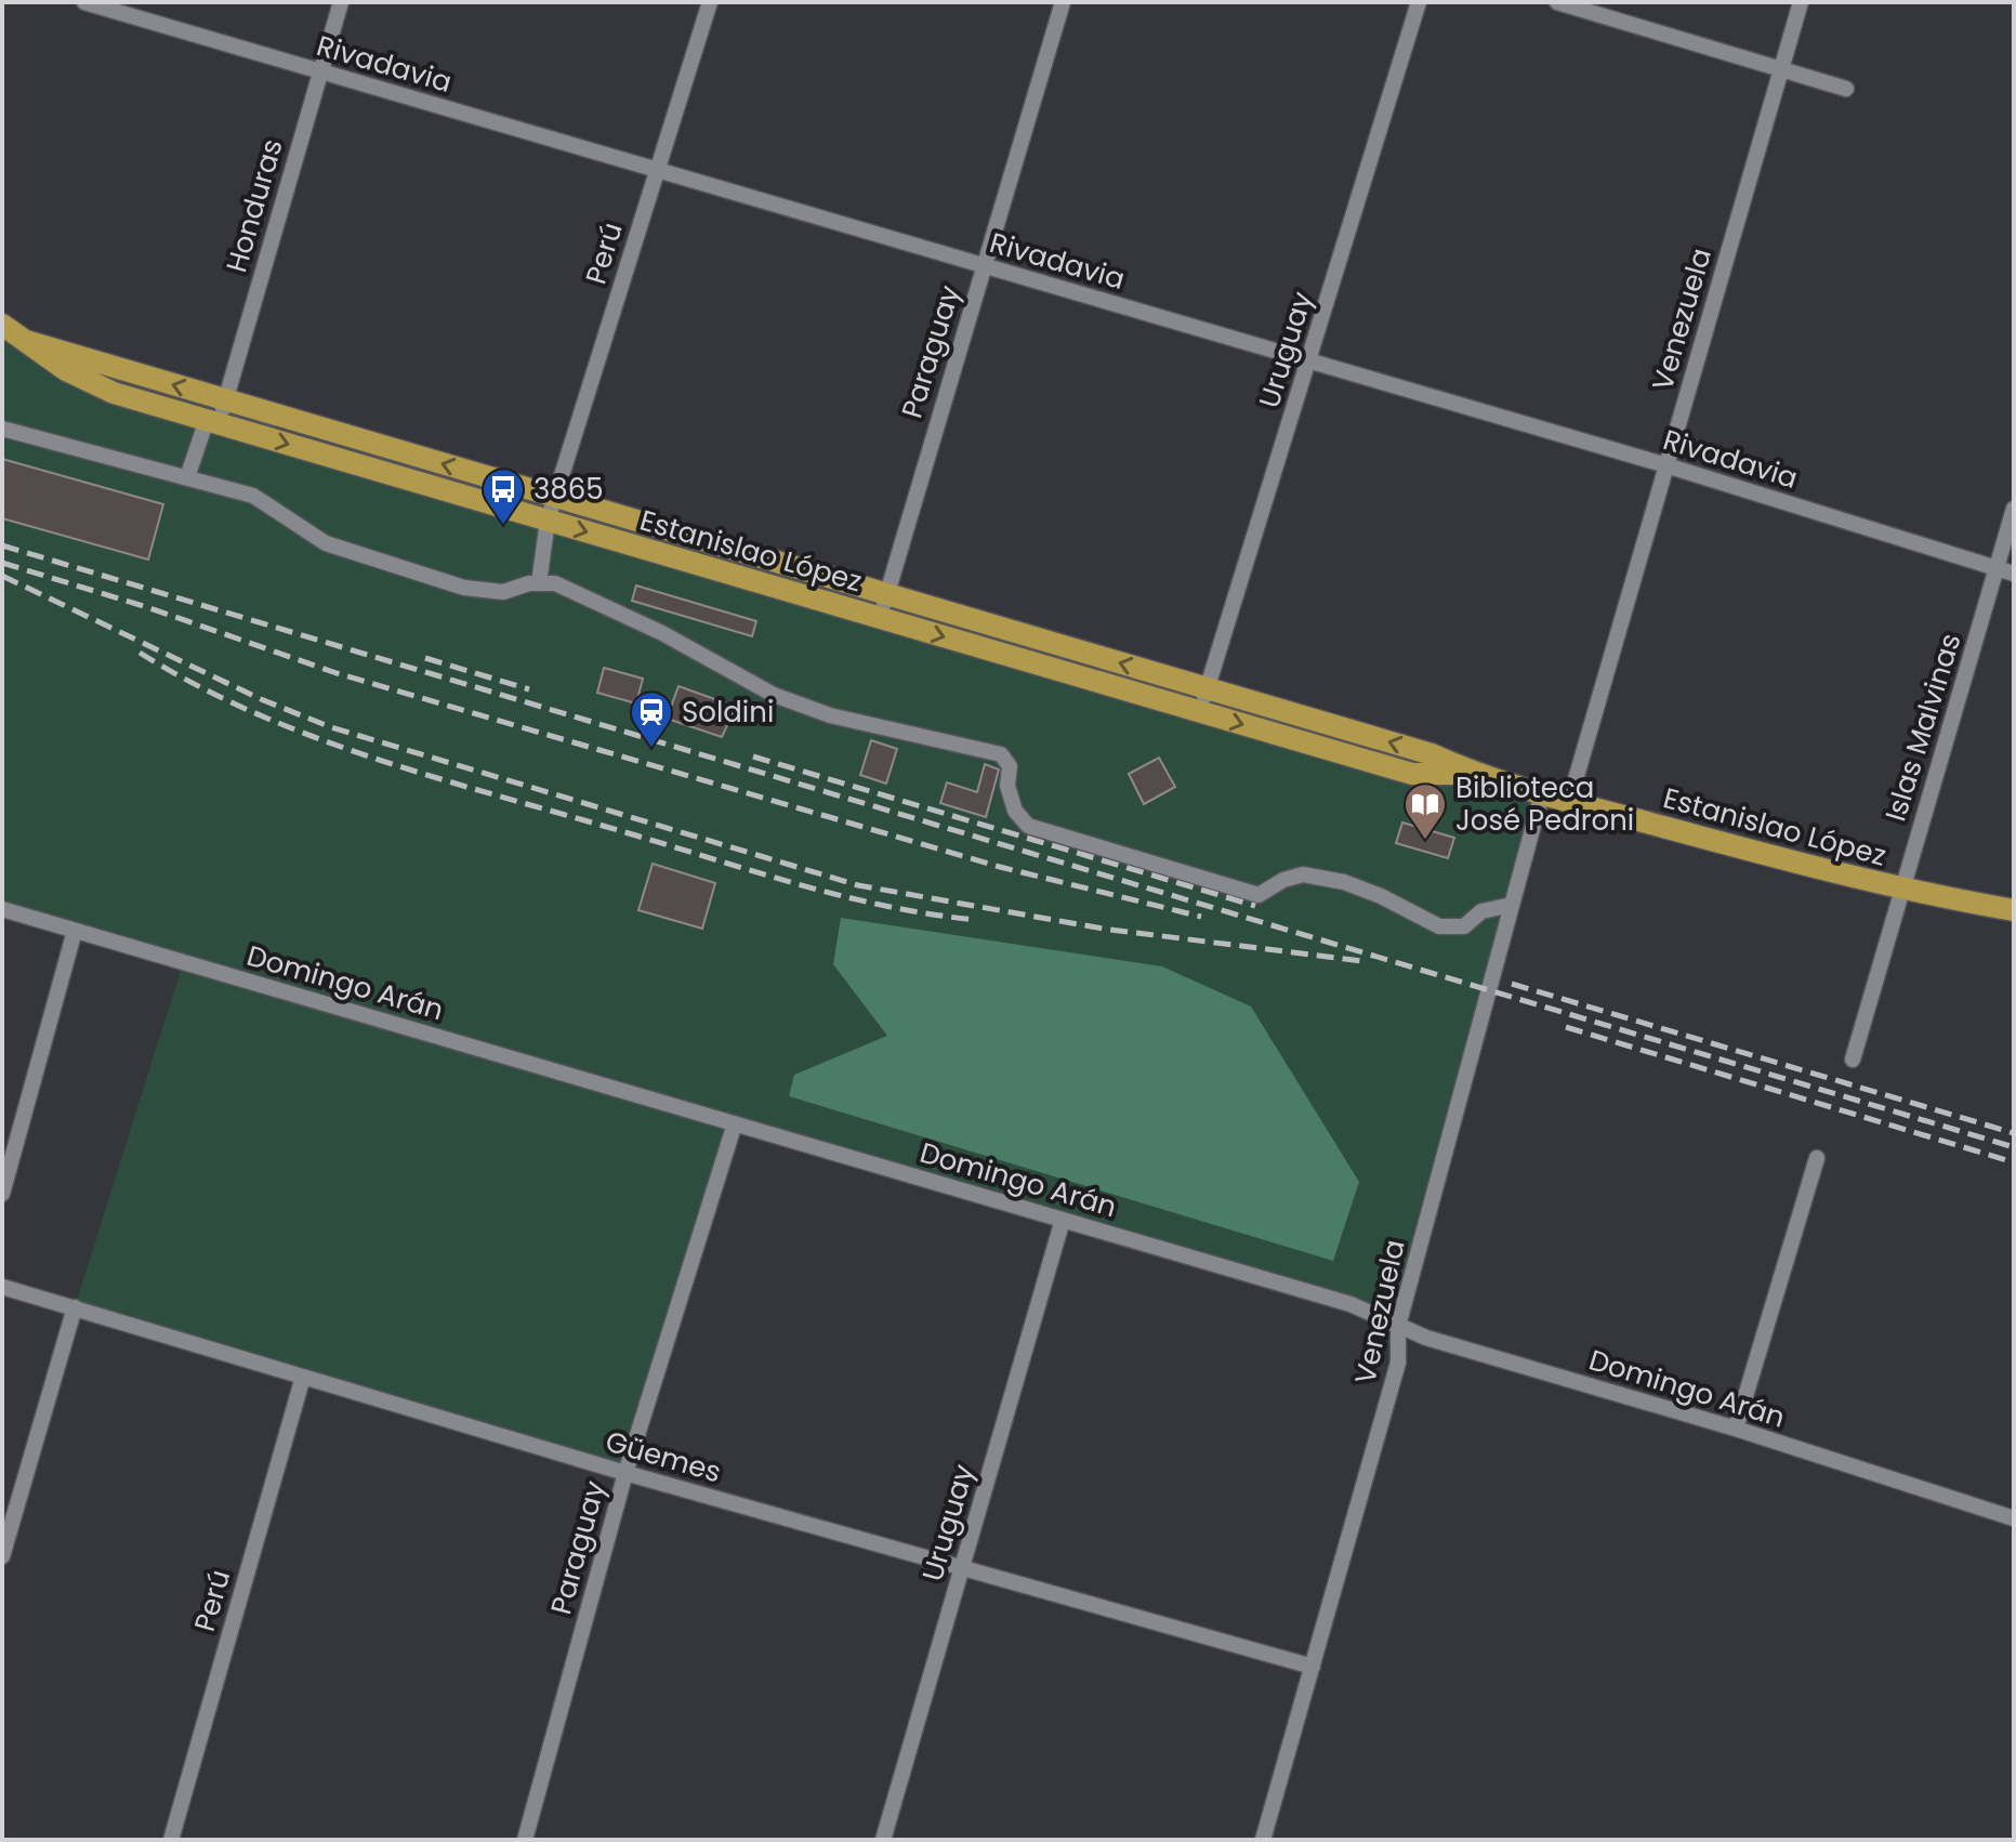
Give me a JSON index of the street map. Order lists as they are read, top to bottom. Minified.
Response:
{"streets":{"main road":["Estanislao López"],"street":["Rivadavia","Honduras","Perú","Venezuela","Uruguay","Paraguay","Islas Malvinas","Domingo Arán","Güemes"]},"crossings":[["Rivadavia","Honduras"],["Rivadavia","Perú"],["Rivadavia","Venezuela"],["Rivadavia","Uruguay"],["Rivadavia","Paraguay"],["Rivadavia","Islas Malvinas"],["Honduras","Estanislao López"],["Perú","Estanislao López"],["Perú","Güemes"],["Venezuela","Estanislao López"],["Venezuela","Domingo Arán"],["Venezuela","Güemes"],["Uruguay","Estanislao López"],["Uruguay","Domingo Arán"],["Uruguay","Güemes"],["Paraguay","Estanislao López"],["Paraguay","Domingo Arán"],["Paraguay","Güemes"],["Estanislao López","Islas Malvinas"]],"places":{"bus stop":["3865"],"station":["Soldini"],"library":["Biblioteca José Pedroni"]}}
